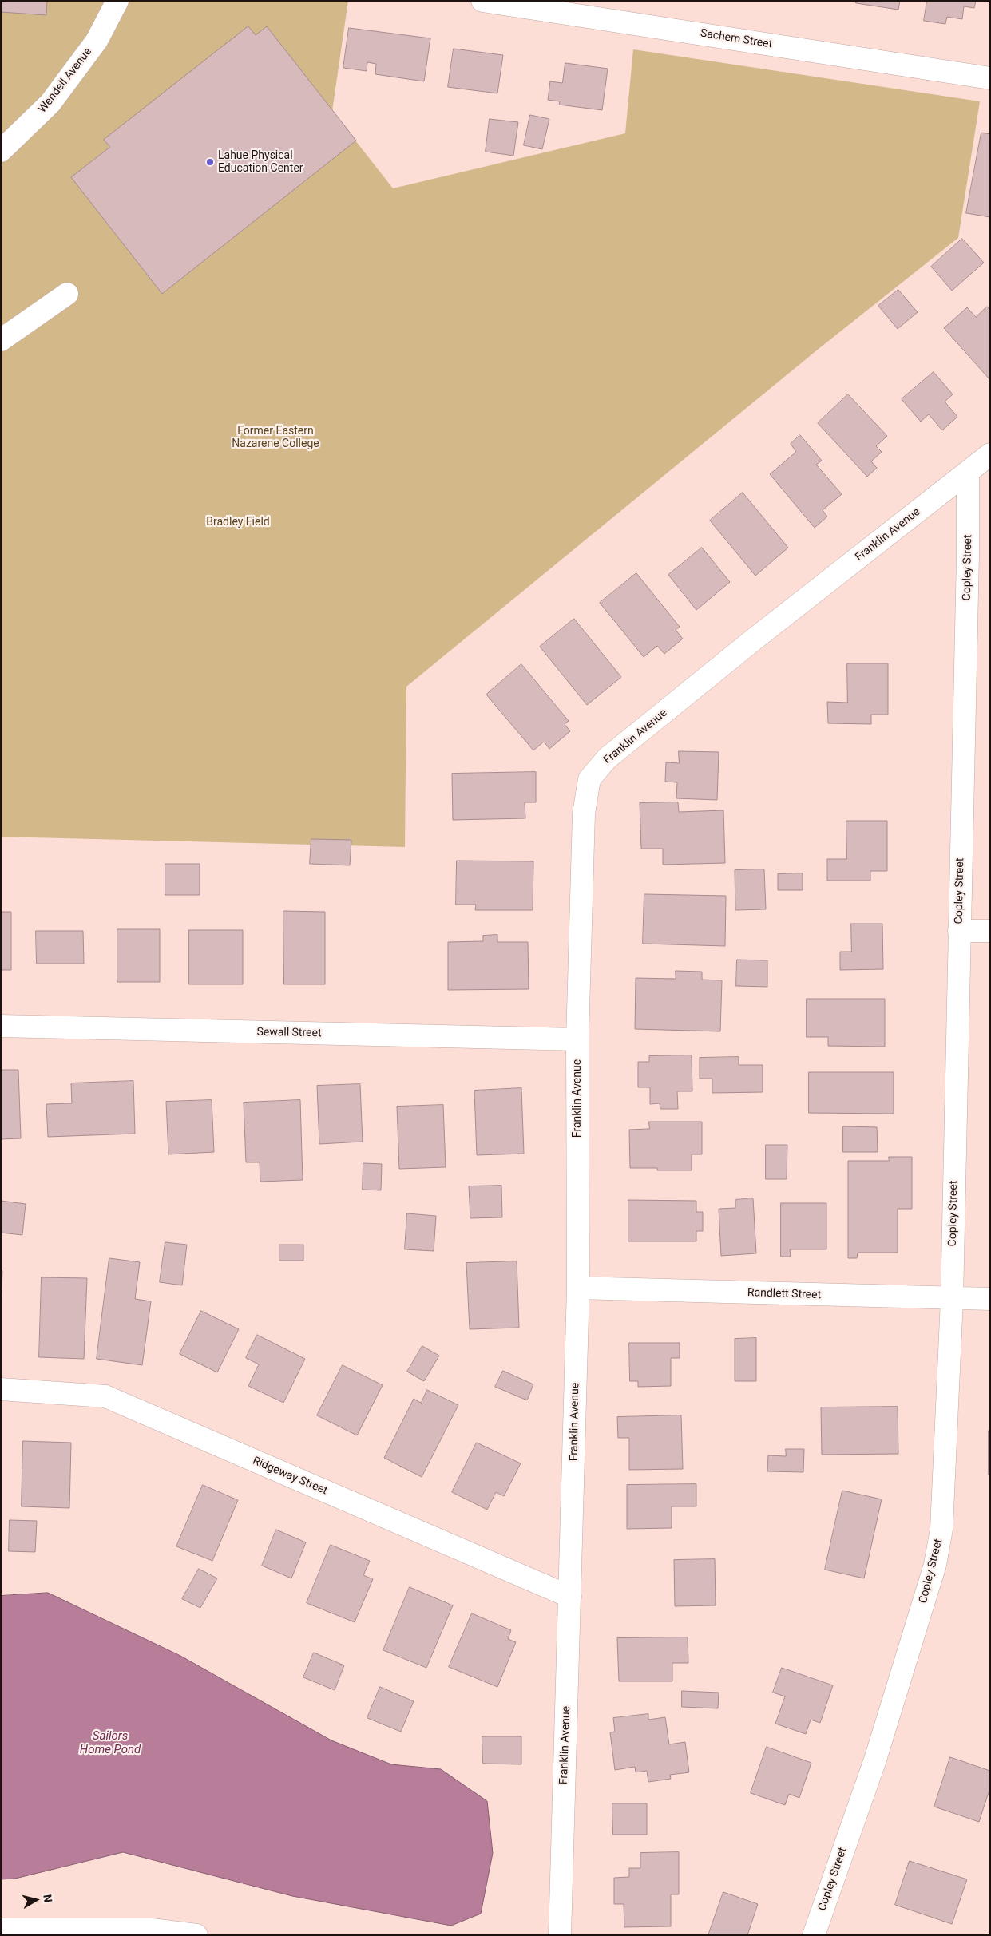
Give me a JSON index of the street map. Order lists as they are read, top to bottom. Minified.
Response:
{"streets":{"street":["Sachem Street","Wendell Avenue","Franklin Avenue","Copley Street","Sewall Street","Randlett Street","Ridgeway Street"]},"crossings":[["Franklin Avenue","Copley Street"],["Franklin Avenue","Sewall Street"],["Franklin Avenue","Randlett Street"],["Franklin Avenue","Ridgeway Street"],["Copley Street","Randlett Street"]],"water":["Sailors Home Pond"],"parks":["Former Eastern Nazarene College","Bradley Field"],"places":["Lahue Physical Education Center"],"north":"right"}
